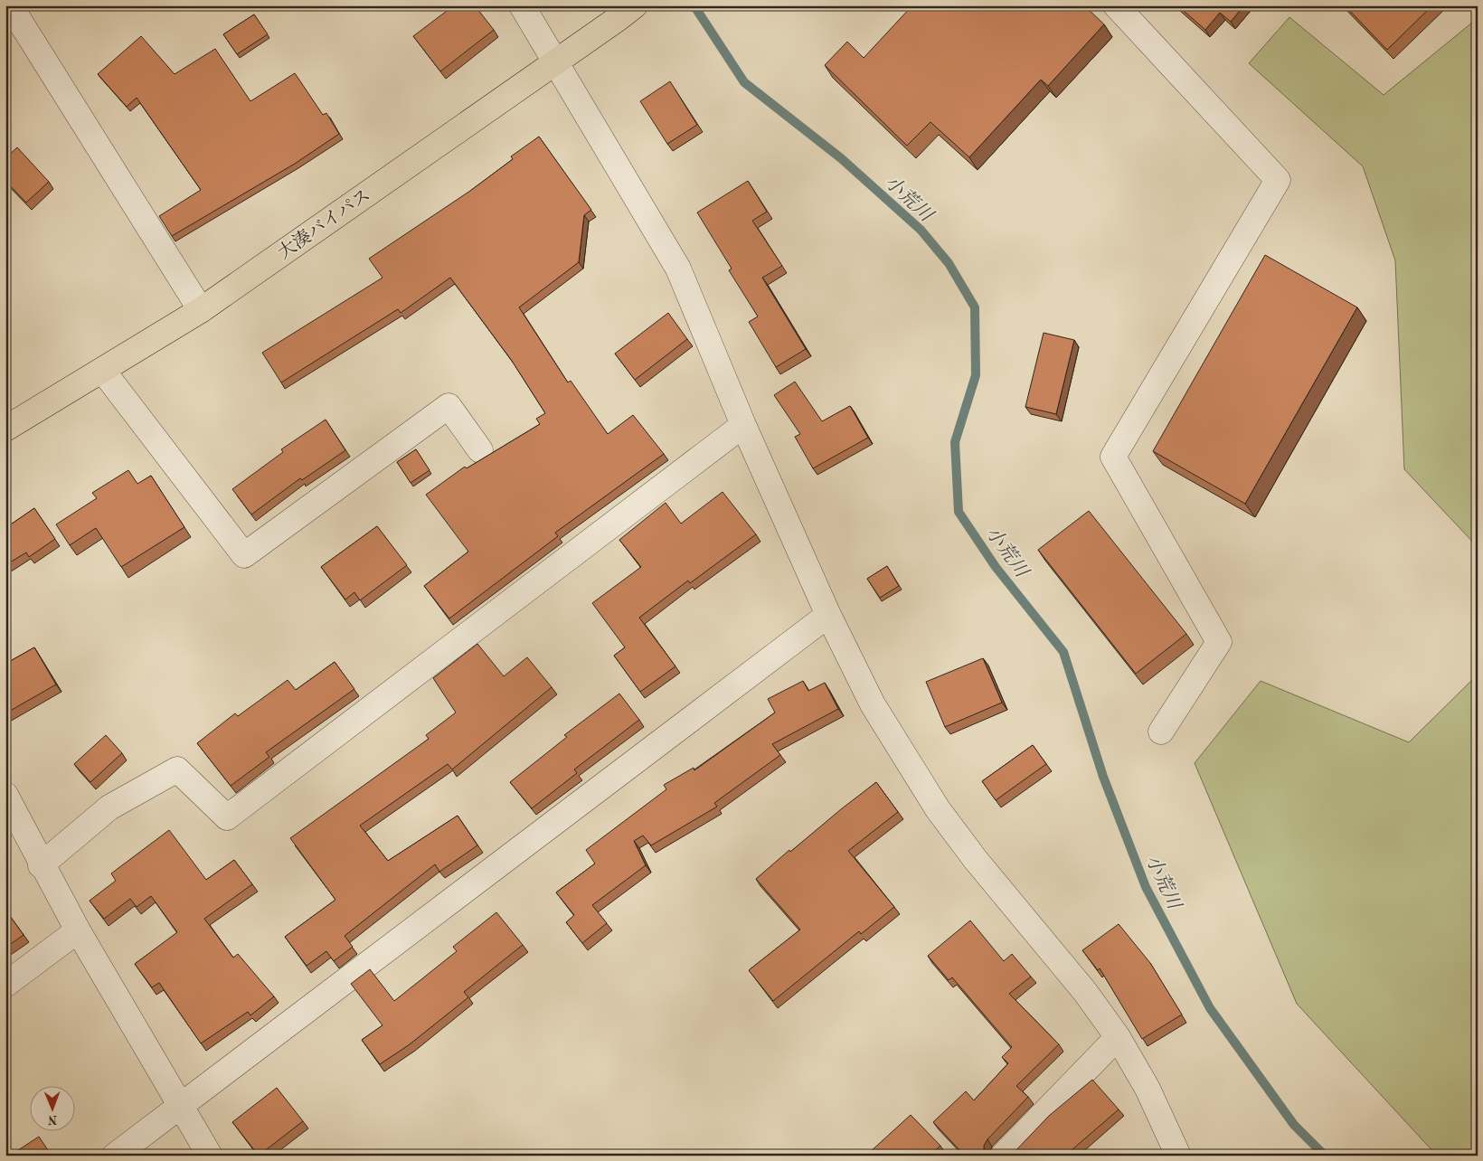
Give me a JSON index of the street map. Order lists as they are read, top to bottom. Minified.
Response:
{"streets":{"highway":["大湊バイパス"]},"water":["小荒川"],"north":"bottom"}
